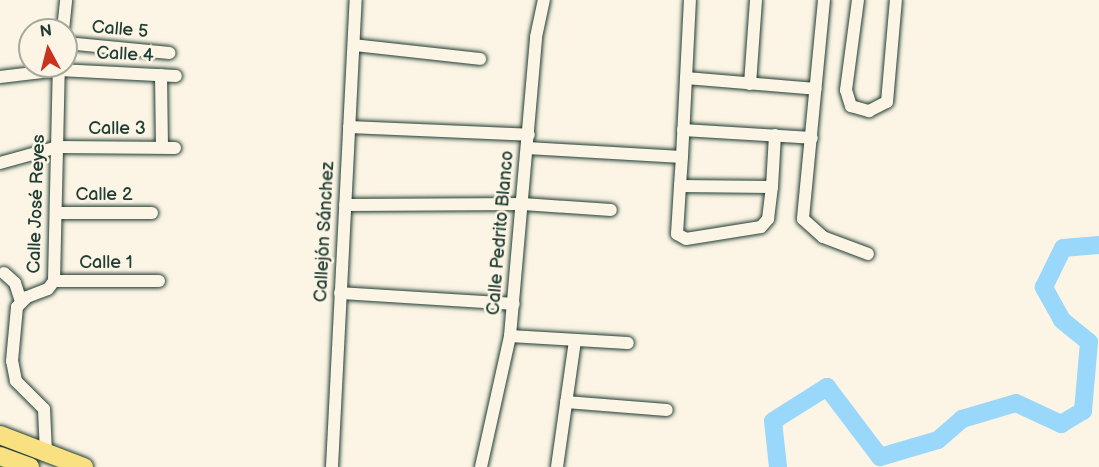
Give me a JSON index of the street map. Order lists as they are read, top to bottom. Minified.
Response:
{"streets":{"street":["Calle 5","Calle 4","Calle 3","Calle 2","Calle José Reyes","Callejón Sánchez","Calle Pedrito Blanco","Calle 1"]},"crossings":[["Calle 3","Calle José Reyes"],["Calle 2","Calle José Reyes"],["Calle José Reyes","Calle 1"]],"north":"top"}
